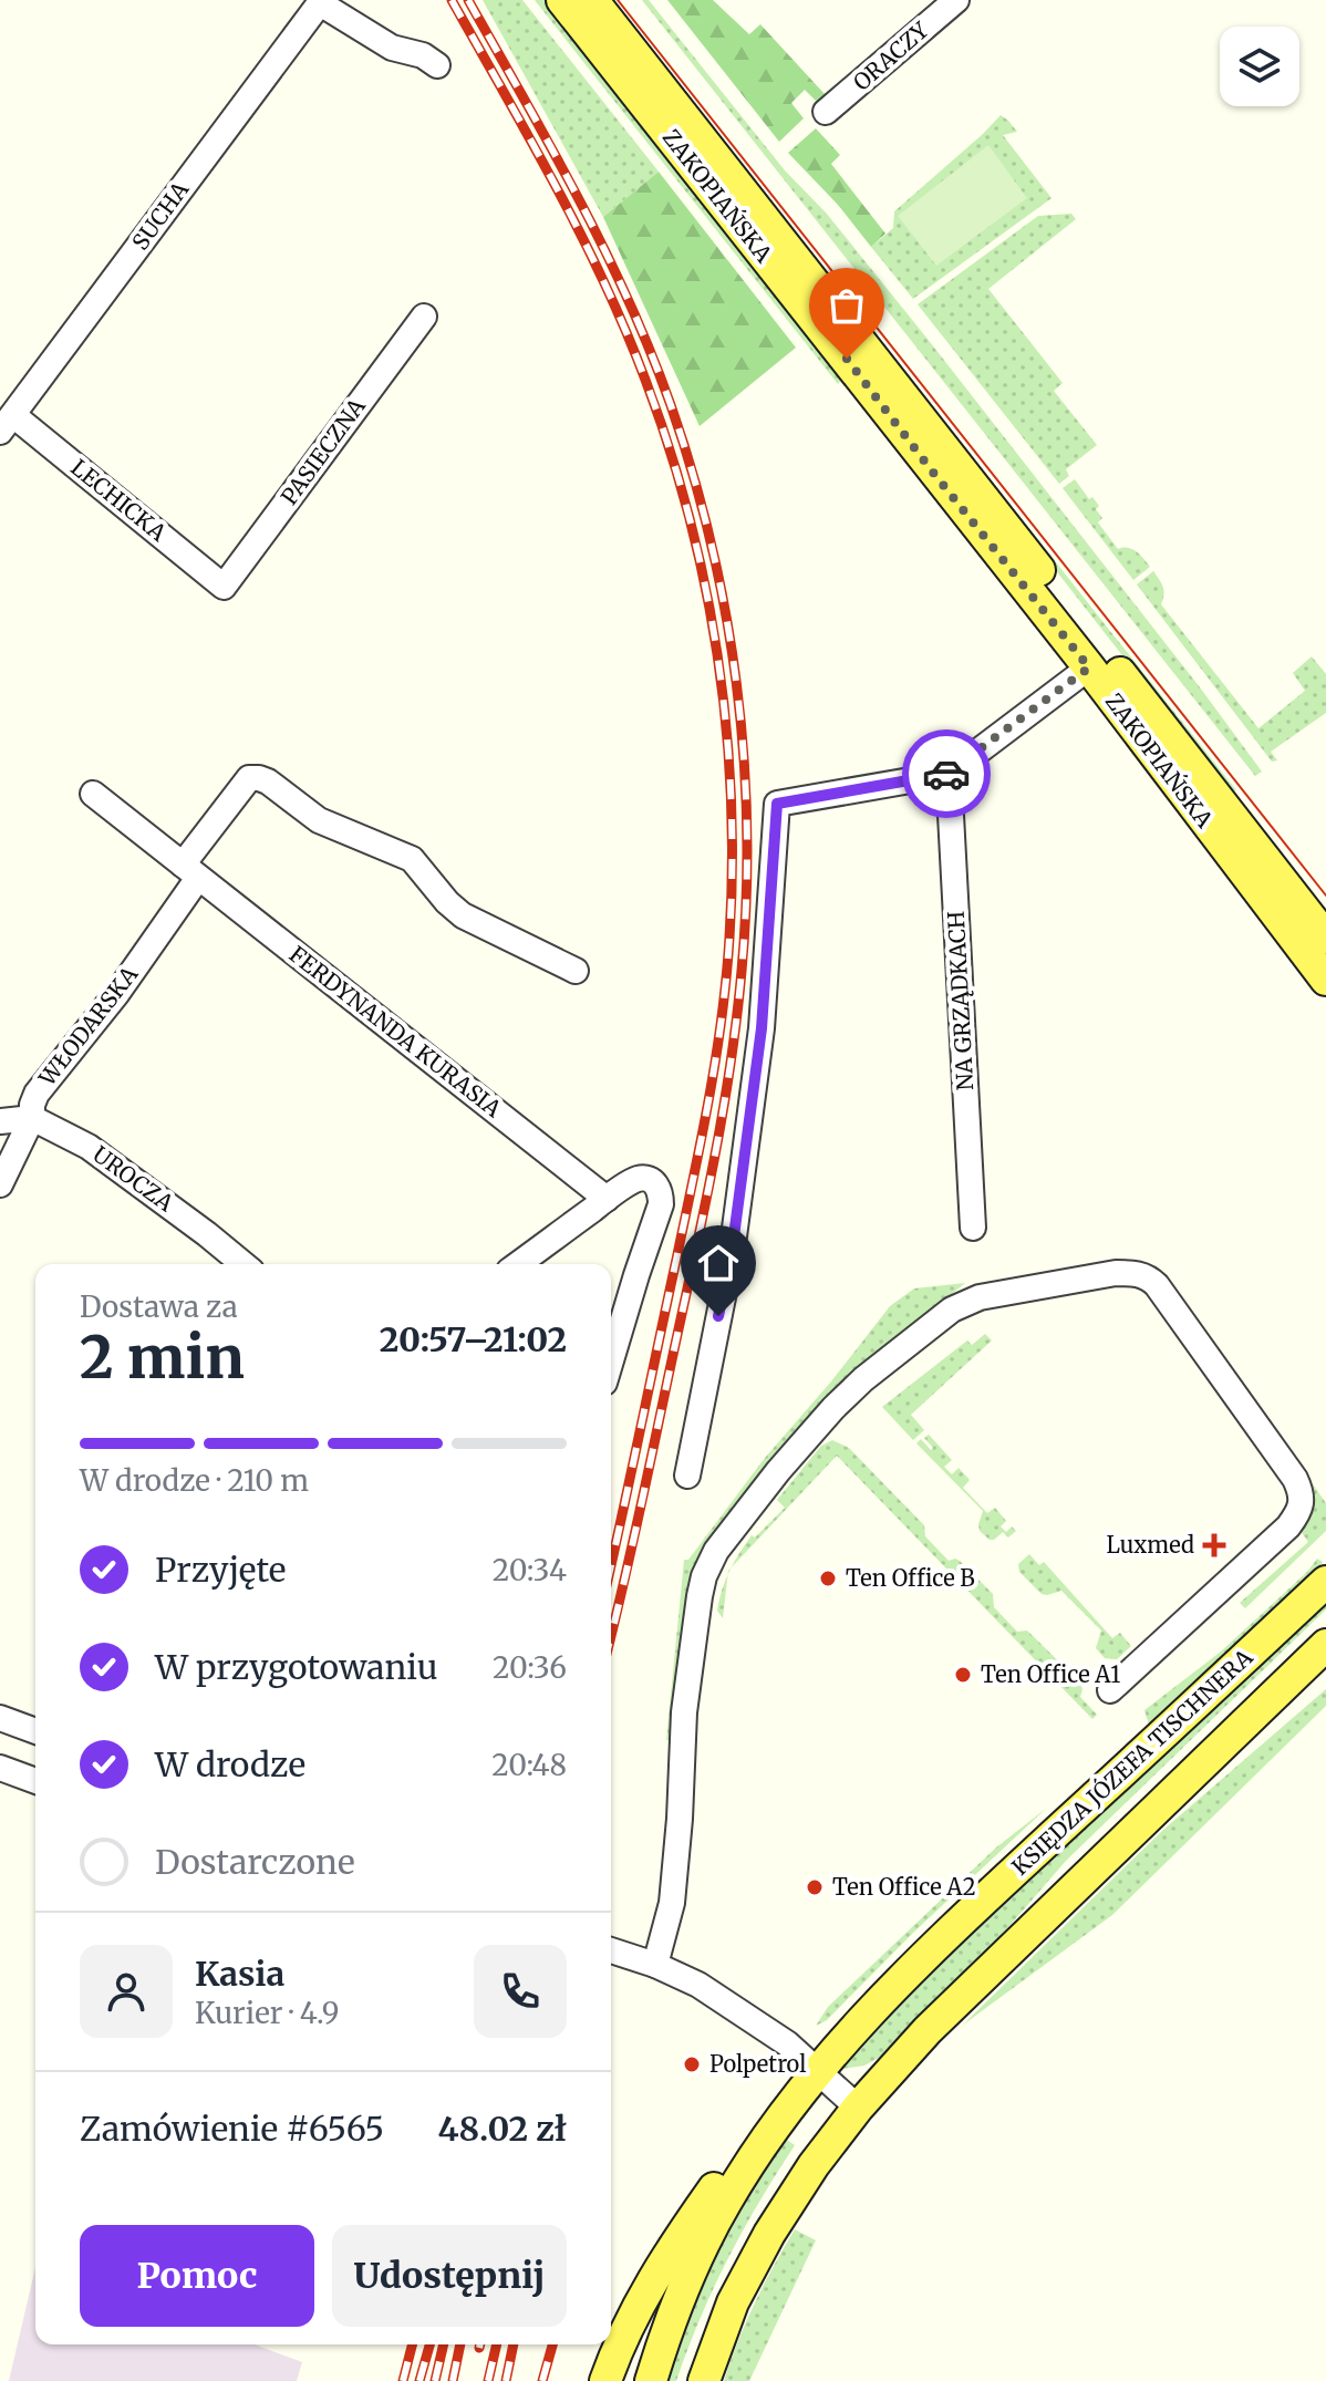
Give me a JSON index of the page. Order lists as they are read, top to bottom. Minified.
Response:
{"streets":{"main road":["ZAKOPIAŃSKA","KSIĘDZA JÓZEFA TISCHNERA"],"street":["ORACZY","SUCHA","PASIECZNA","LECHICKA","NA GRZĄDKACH","WŁODARSKA","FERDYNANDA KURASIA","UROCZA"]},"crossings":[["SUCHA","LECHICKA"],["PASIECZNA","LECHICKA"],["WŁODARSKA","FERDYNANDA KURASIA"],["WŁODARSKA","UROCZA"]],"places":{"health":["Luxmed"],"other":["Ten Office B","Ten Office A1","Ten Office A2","Polpetrol"]},"page":{"heading":["2 min","Dostawa za","20:57–21:02"],"panel":["Kasia","Kurier · 4.9","Zamówienie #6565","48.02 zł"],"bar":"W drodze · 210 m","list":[["Przyjęte","20:34"],["W przygotowaniu","20:36"],["W drodze","20:48"],"Dostarczone"],"buttons":["Pomoc","Udostępnij"]}}
